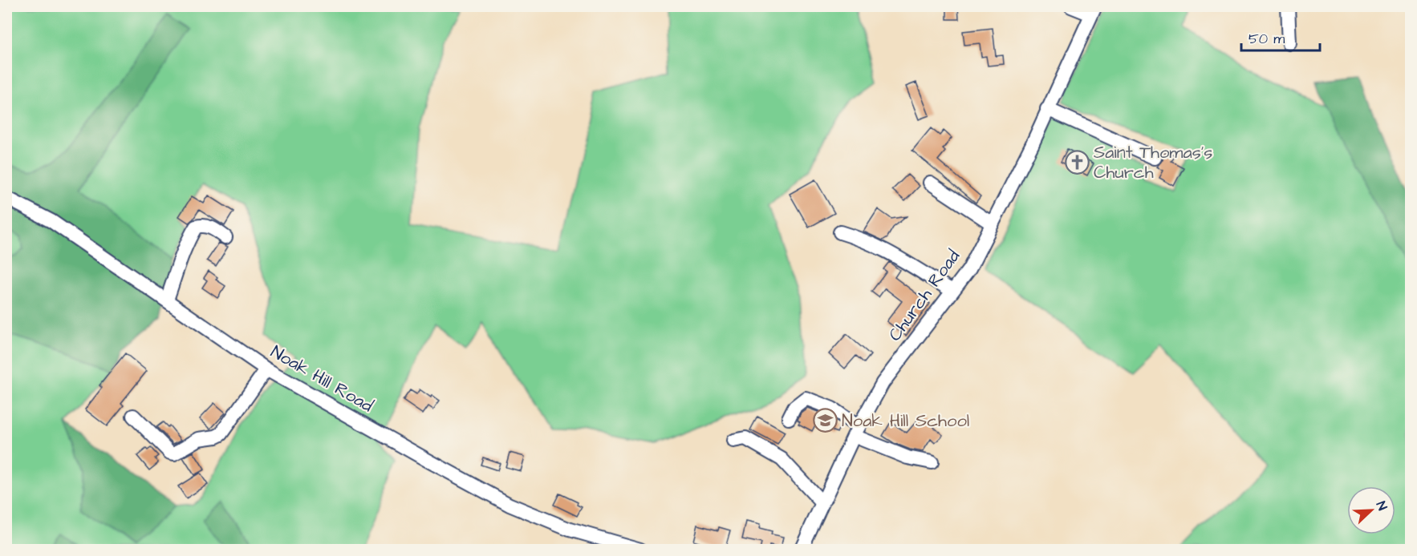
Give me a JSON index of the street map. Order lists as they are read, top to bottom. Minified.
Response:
{"streets":{"street":["Church Road","Noak Hill Road"]},"places":{"church":["Saint Thomas's Church"],"school or university":["Noak Hill School"]},"scale_bar":"50 m","north":"top right"}
